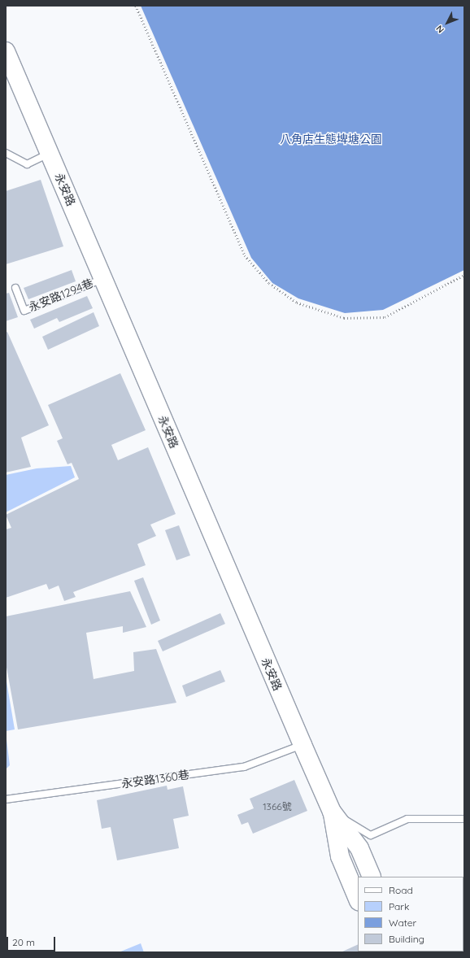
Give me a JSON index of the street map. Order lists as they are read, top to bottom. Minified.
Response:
{"streets":{"main road":["永安路"],"lane":["永安路1294巷","永安路1360巷"]},"crossings":[["永安路","永安路1294巷"],["永安路","永安路1360巷"]],"parks":["八角店生態埤塘公園"],"house_numbers":["1366號"],"legend":["Road","Park","Water","Building"],"scale_bar":"20 m","north":"bottom left"}
